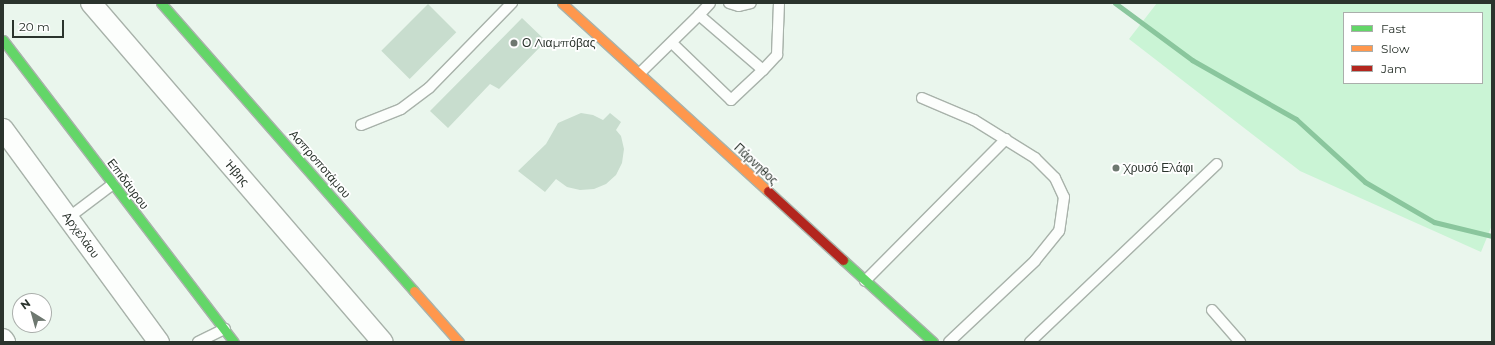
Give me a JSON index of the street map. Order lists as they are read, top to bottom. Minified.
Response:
{"streets":{"street":["Ασπροποτάμου","Πάρνηθος","Ήβης","Επιδάυρου","Αρχελάου"]},"places":["Ο Λιαμπόβας","Χρυσό Ελάφι"],"legend":["Fast","Slow","Jam"],"scale_bar":"20 m","north":"top left"}
